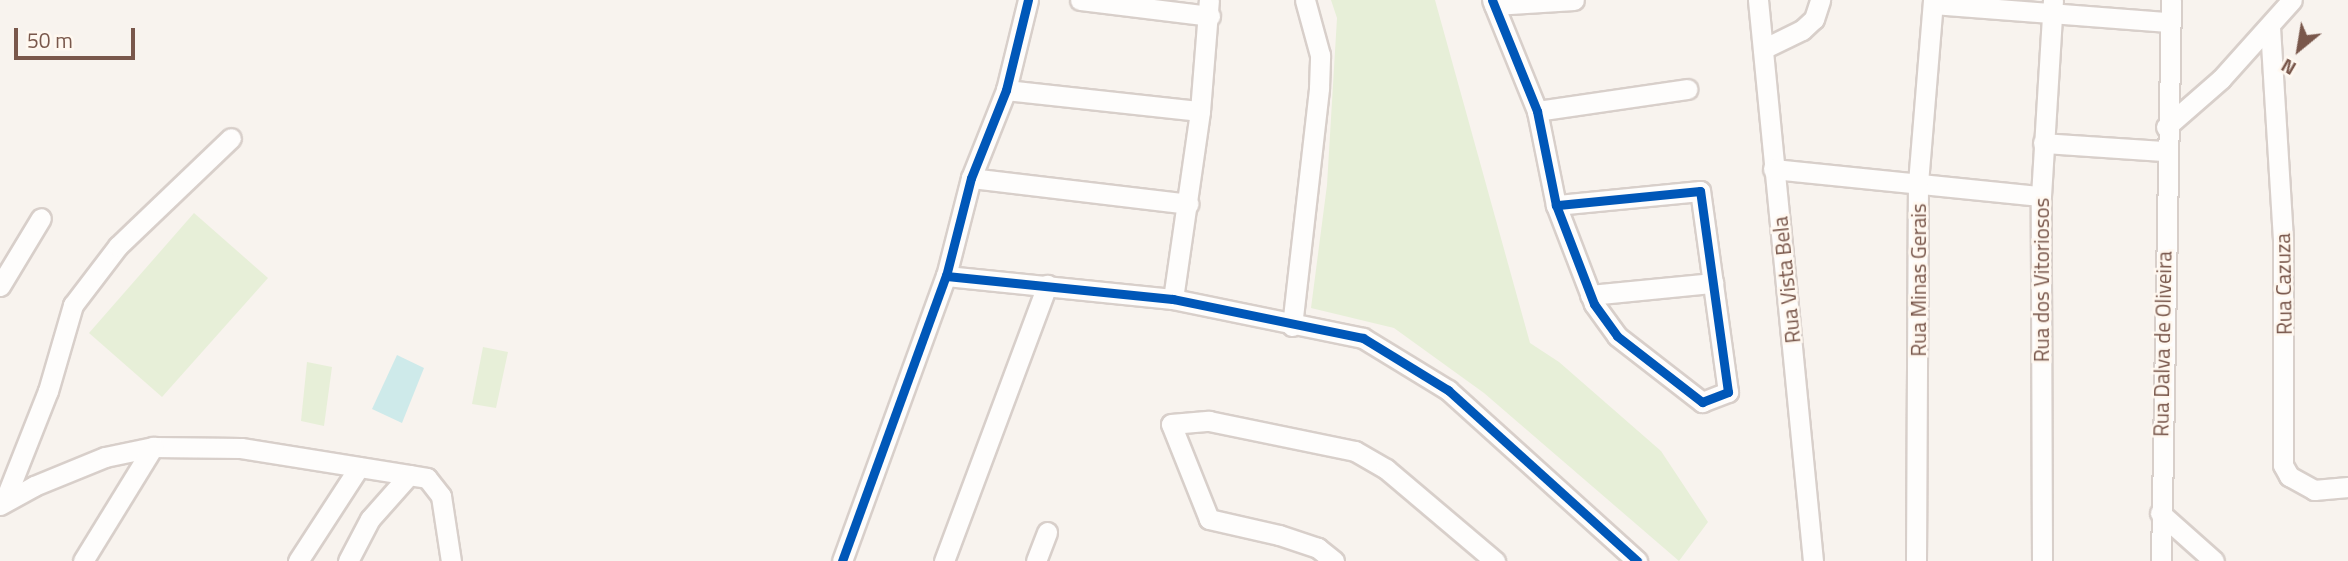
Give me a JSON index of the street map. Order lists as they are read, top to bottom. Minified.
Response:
{"streets":{"street":["Rua Vista Bela","Rua Minas Gerais","Rua dos Vitoriosos","Rua Cazuza","Rua Dalva de Oliveira"]},"scale_bar":"50 m","north":"bottom left"}
